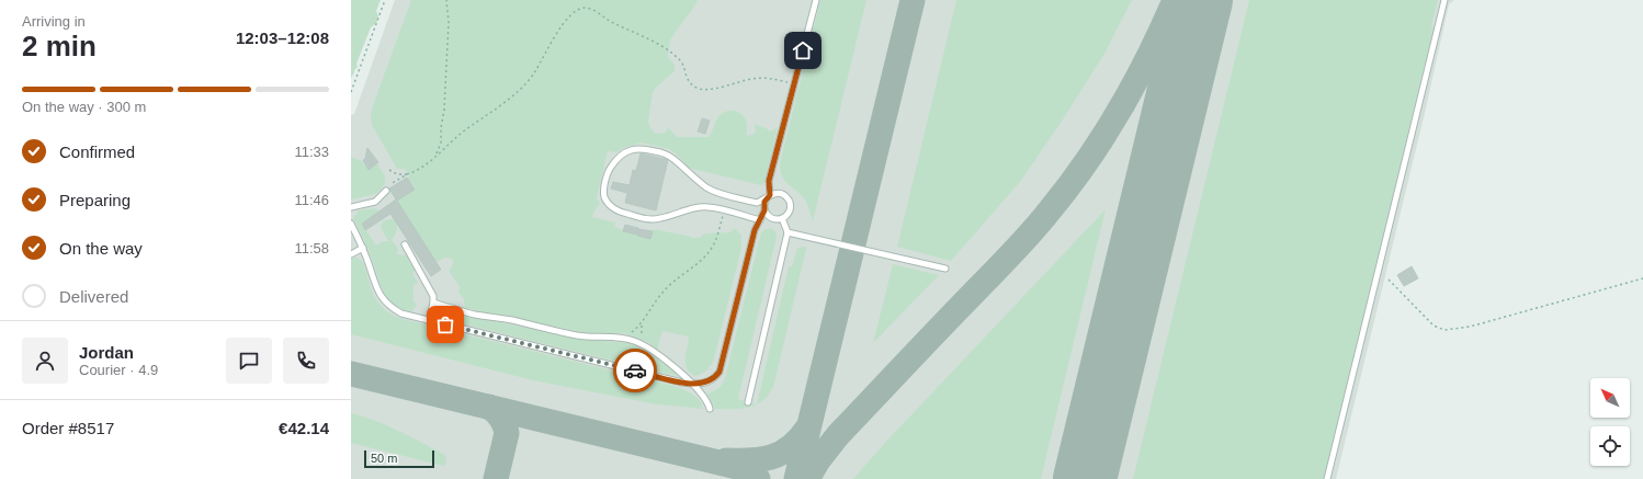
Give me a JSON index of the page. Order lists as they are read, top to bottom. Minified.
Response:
{"scale_bar":"50 m","north":"top left","page":{"heading":["2 min","Arriving in","12:03–12:08"],"panel":["Jordan","Courier · 4.9","Order #8517","€42.14"],"bar":"On the way · 300 m","list":[["Confirmed","11:33"],["Preparing","11:46"],["On the way","11:58"],"Delivered"],"scale":"50 m"}}
